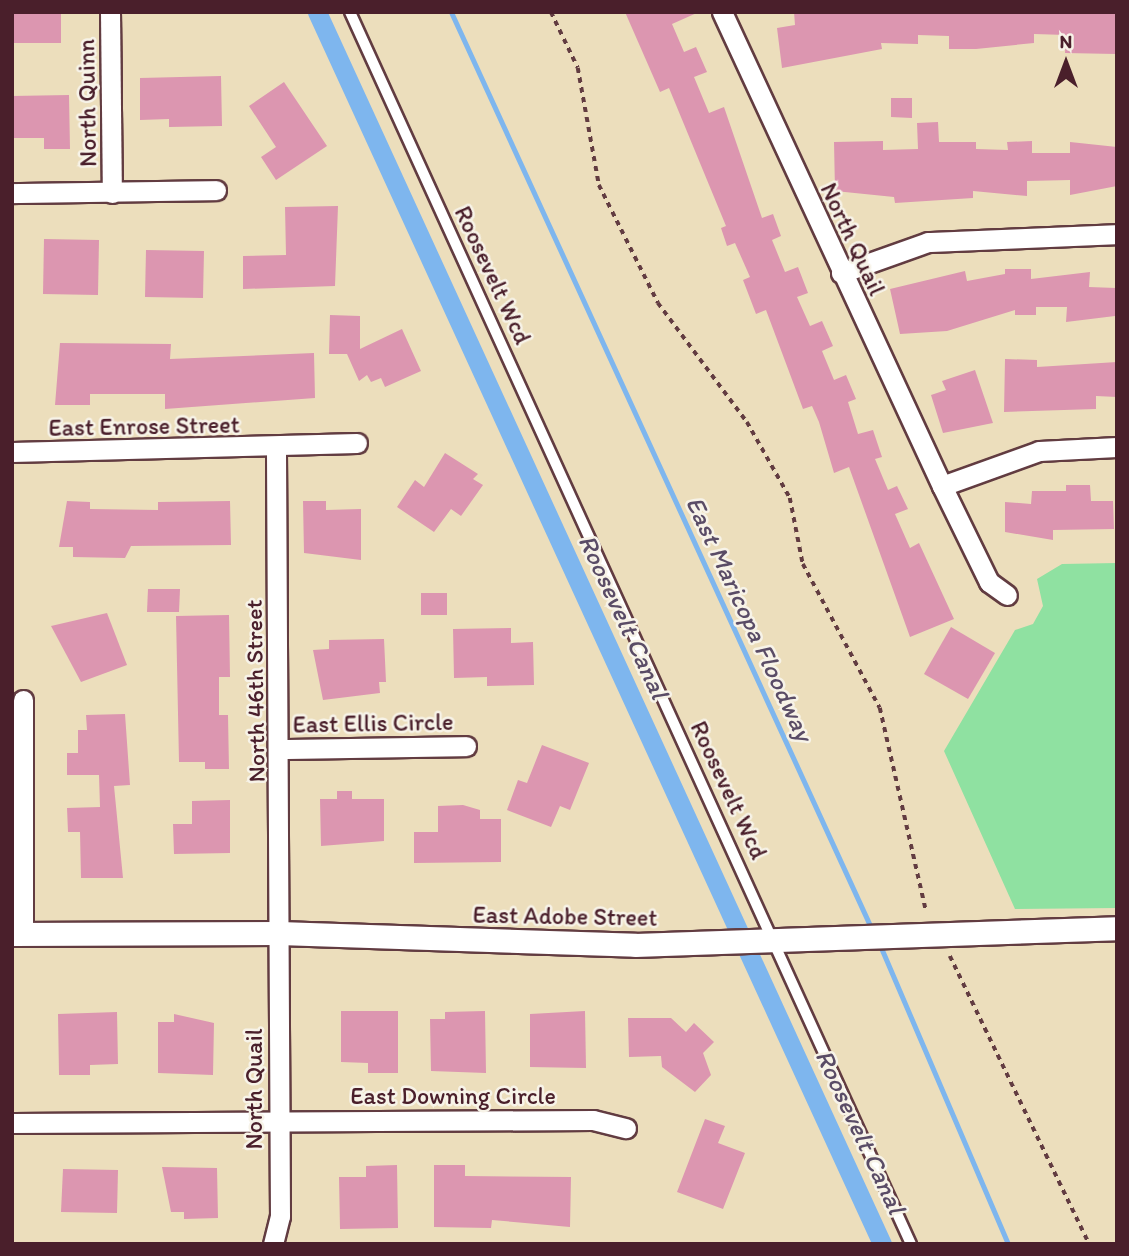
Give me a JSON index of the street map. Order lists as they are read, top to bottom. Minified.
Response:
{"streets":{"street":["North Quinn","North Quail","East Enrose Street","North 46th Street","East Ellis Circle","East Adobe Street","East Downing Circle"],"lane":["Roosevelt Wcd"]},"crossings":[["North Quail","North 46th Street"],["North Quail","East Adobe Street"],["North Quail","East Downing Circle"],["Roosevelt Wcd","East Adobe Street"],["East Enrose Street","North 46th Street"],["North 46th Street","East Ellis Circle"],["North 46th Street","East Adobe Street"]],"water":["Roosevelt Canal","East Maricopa Floodway"],"north":"top"}
